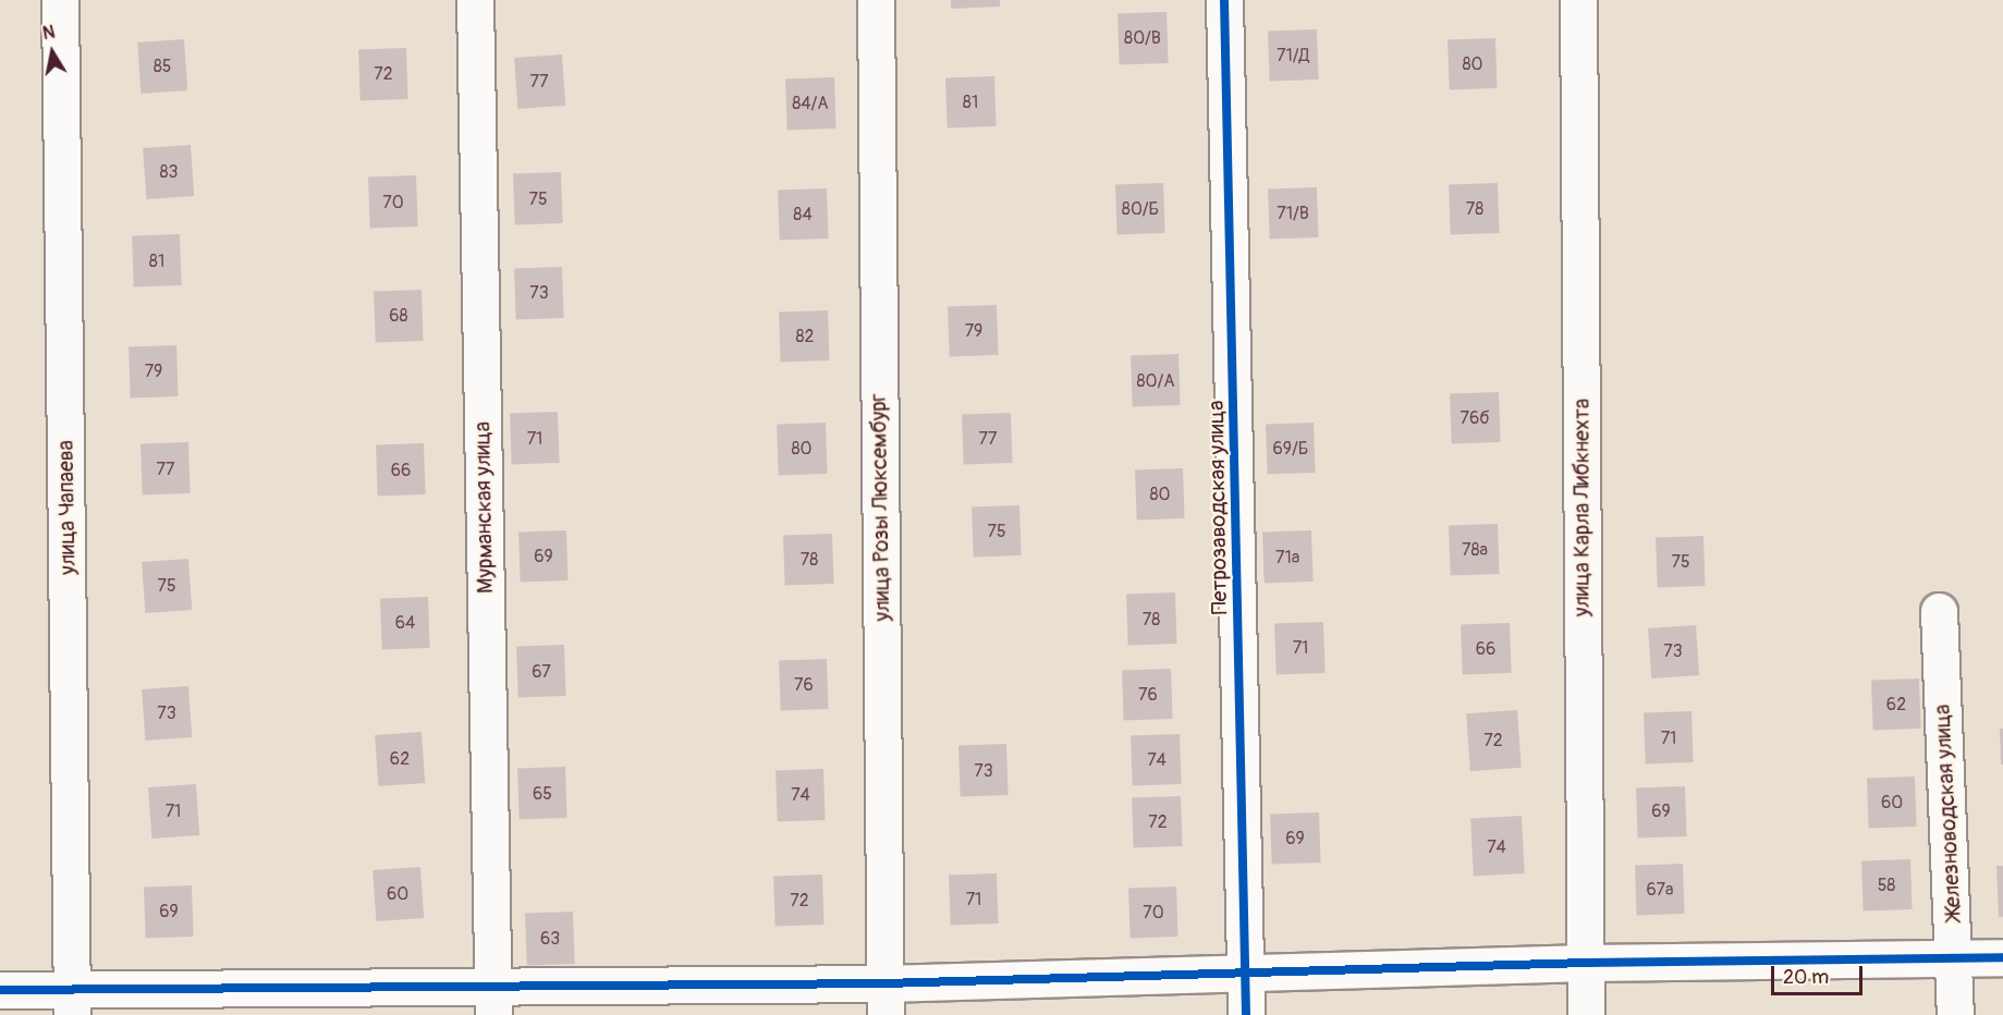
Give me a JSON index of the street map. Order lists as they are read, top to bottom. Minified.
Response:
{"streets":{"street":["улица Чапаева","Мурманская улица","улица Розы Люксембург","Петрозаводская улица","улица Карла Либкнехта","Железноводская улица"]},"house_numbers":["80/В","71/Д","80","85","72","77","81","84/А","83","75","70","80/Б","78","71/В","84","81","73","68","79","82","79","80/А","76б","71","77","80","69/Б","77","66","80","75","78а","69","71а","78","75","75","78","64","71","66","73","67","76","76","62","73","71","72","62","74","73","65","74","60","71","69","72","69","74","58","67а","60","71","72","69","70","63"],"scale_bar":"20 m","north":"top"}
